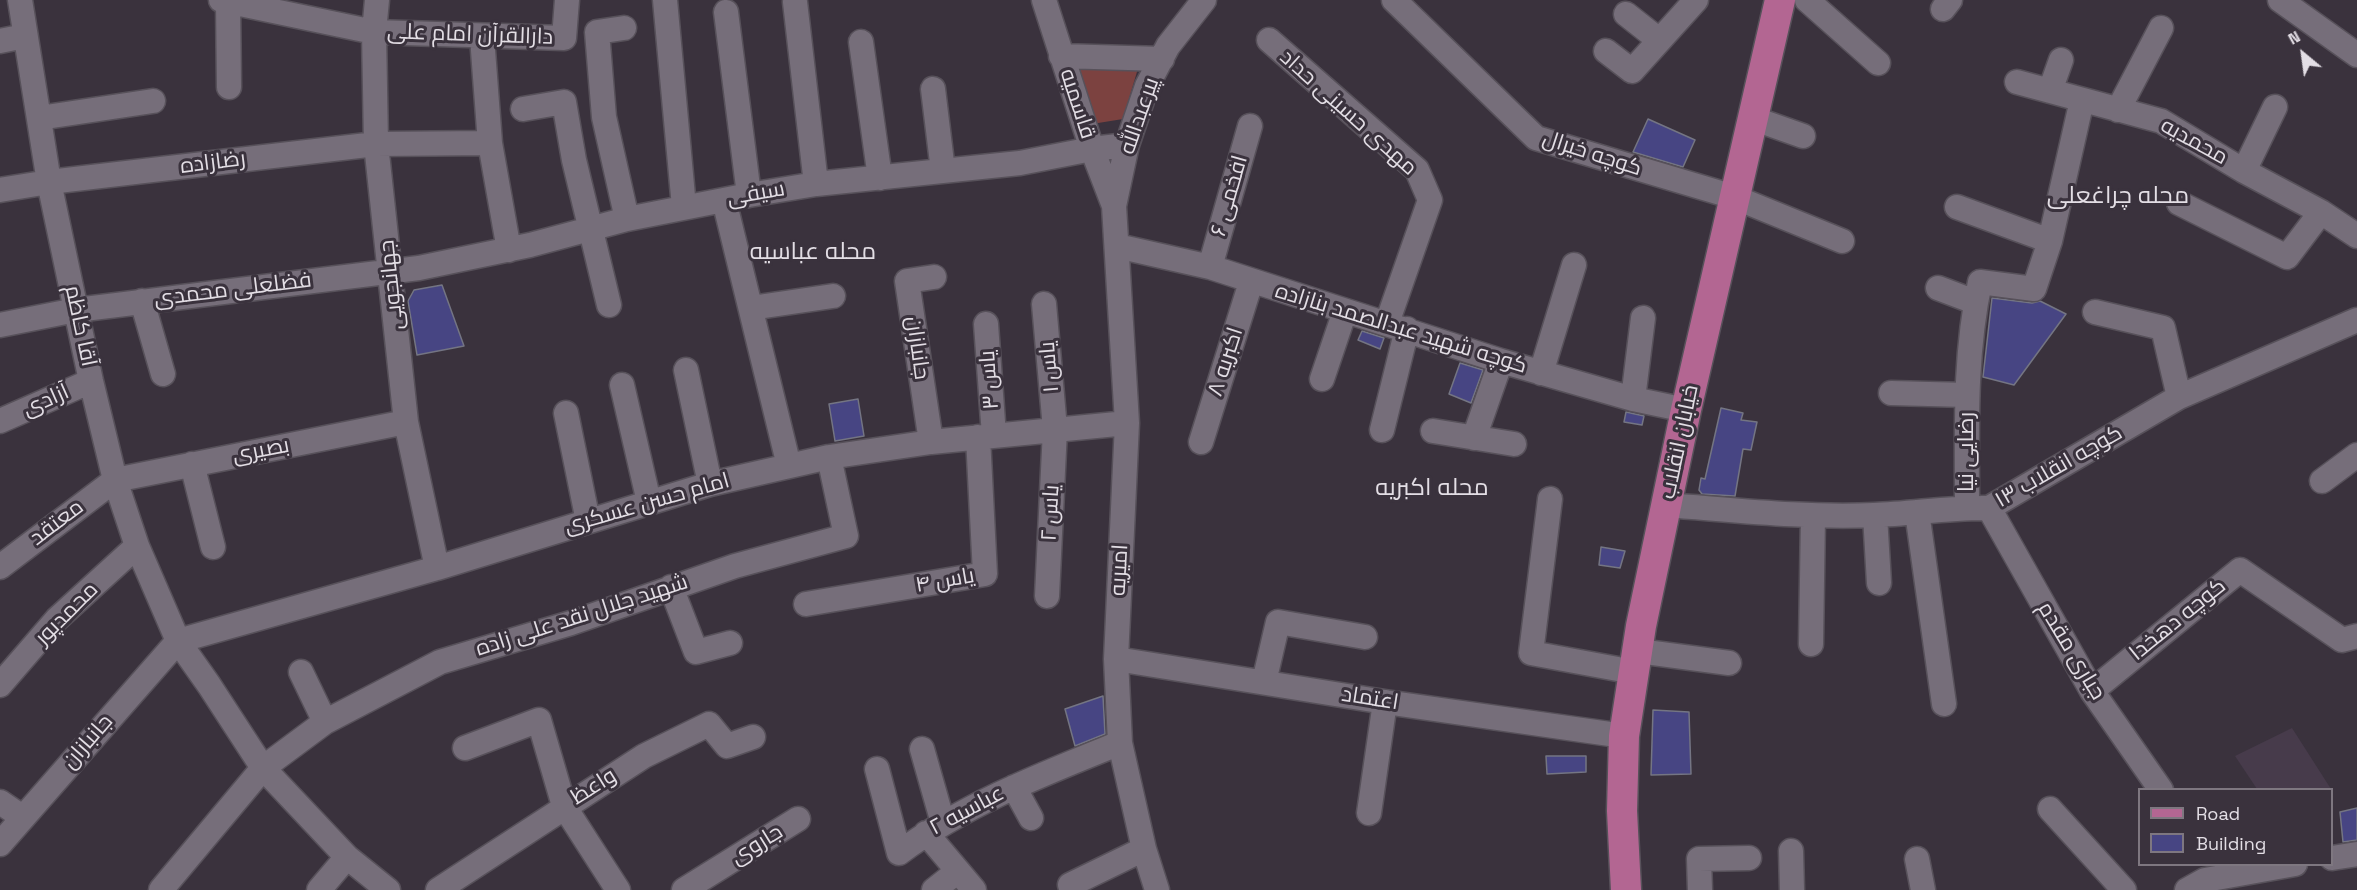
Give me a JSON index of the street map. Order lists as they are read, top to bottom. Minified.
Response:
{"streets":{"main road":["خیابان انقلاب"],"street":["دارالقرآن امام علی","قاسمیه","مهدی حسینی حداد","پیرعبدالله","محمدیه","کوچه خیرال","رضازاده","سیفی","افخمی ۶","جهانجویی","فضلعلی محمدی","آقا کاظم","کوچه شهید عبدالصمد بنازاده","جانبازان","اکبریه ۸","یاس ۱","یاس ۳","آزادی","بصیری","رضایی نیا","کوچه انقلاب ۱۳","امام حسن عسکری","یاس ۲","معتقد","امیریه","یاس ۴","محمدپور","شهید جلال نقد علی زاده","کوچه دهخدا","جباری مقدم","اعتماد","واعظ","عباسیه ۲","جاروی"]},"crossings":[["دارالقرآن امام علی","جهانجویی"],["قاسمیه","پیرعبدالله"],["قاسمیه","سیفی"],["مهدی حسینی حداد","کوچه شهید عبدالصمد بنازاده"],["پیرعبدالله","سیفی"],["پیرعبدالله","کوچه شهید عبدالصمد بنازاده"],["پیرعبدالله","امیریه"],["کوچه خیرال","خیابان انقلاب"],["رضازاده","جهانجویی"],["رضازاده","آقا کاظم"],["سیفی","جهانجویی"],["سیفی","فضلعلی محمدی"],["افخمی ۶","کوچه شهید عبدالصمد بنازاده"],["جهانجویی","فضلعلی محمدی"],["جهانجویی","بصیری"],["جهانجویی","امام حسن عسکری"],["فضلعلی محمدی","آقا کاظم"],["آقا کاظم","جانبازان"],["آقا کاظم","آزادی"],["آقا کاظم","بصیری"],["آقا کاظم","امام حسن عسکری"],["آقا کاظم","معتقد"],["آقا کاظم","محمدپور"],["آقا کاظم","شهید جلال نقد علی زاده"],["کوچه شهید عبدالصمد بنازاده","اکبریه ۸"],["کوچه شهید عبدالصمد بنازاده","خیابان انقلاب"],["کوچه شهید عبدالصمد بنازاده","امیریه"],["جانبازان","امام حسن عسکری"],["یاس ۱","امام حسن عسکری"],["یاس ۱","یاس ۲"],["یاس ۳","امام حسن عسکری"],["یاس ۳","یاس ۴"],["خیابان انقلاب","کوچه انقلاب ۱۳"],["خیابان انقلاب","اعتماد"],["بصیری","معتقد"],["رضایی نیا","کوچه انقلاب ۱۳"],["رضایی نیا","جباری مقدم"],["کوچه انقلاب ۱۳","جباری مقدم"],["امام حسن عسکری","یاس ۲"],["امام حسن عسکری","امیریه"],["امام حسن عسکری","یاس ۴"],["امام حسن عسکری","شهید جلال نقد علی زاده"],["امیریه","اعتماد"],["امیریه","عباسیه ۲"],["کوچه دهخدا","جباری مقدم"]],"districts":["محله چراغعلی","محله عباسیه","محله اکبریه"],"legend":["Road","Building"],"north":"top left"}
